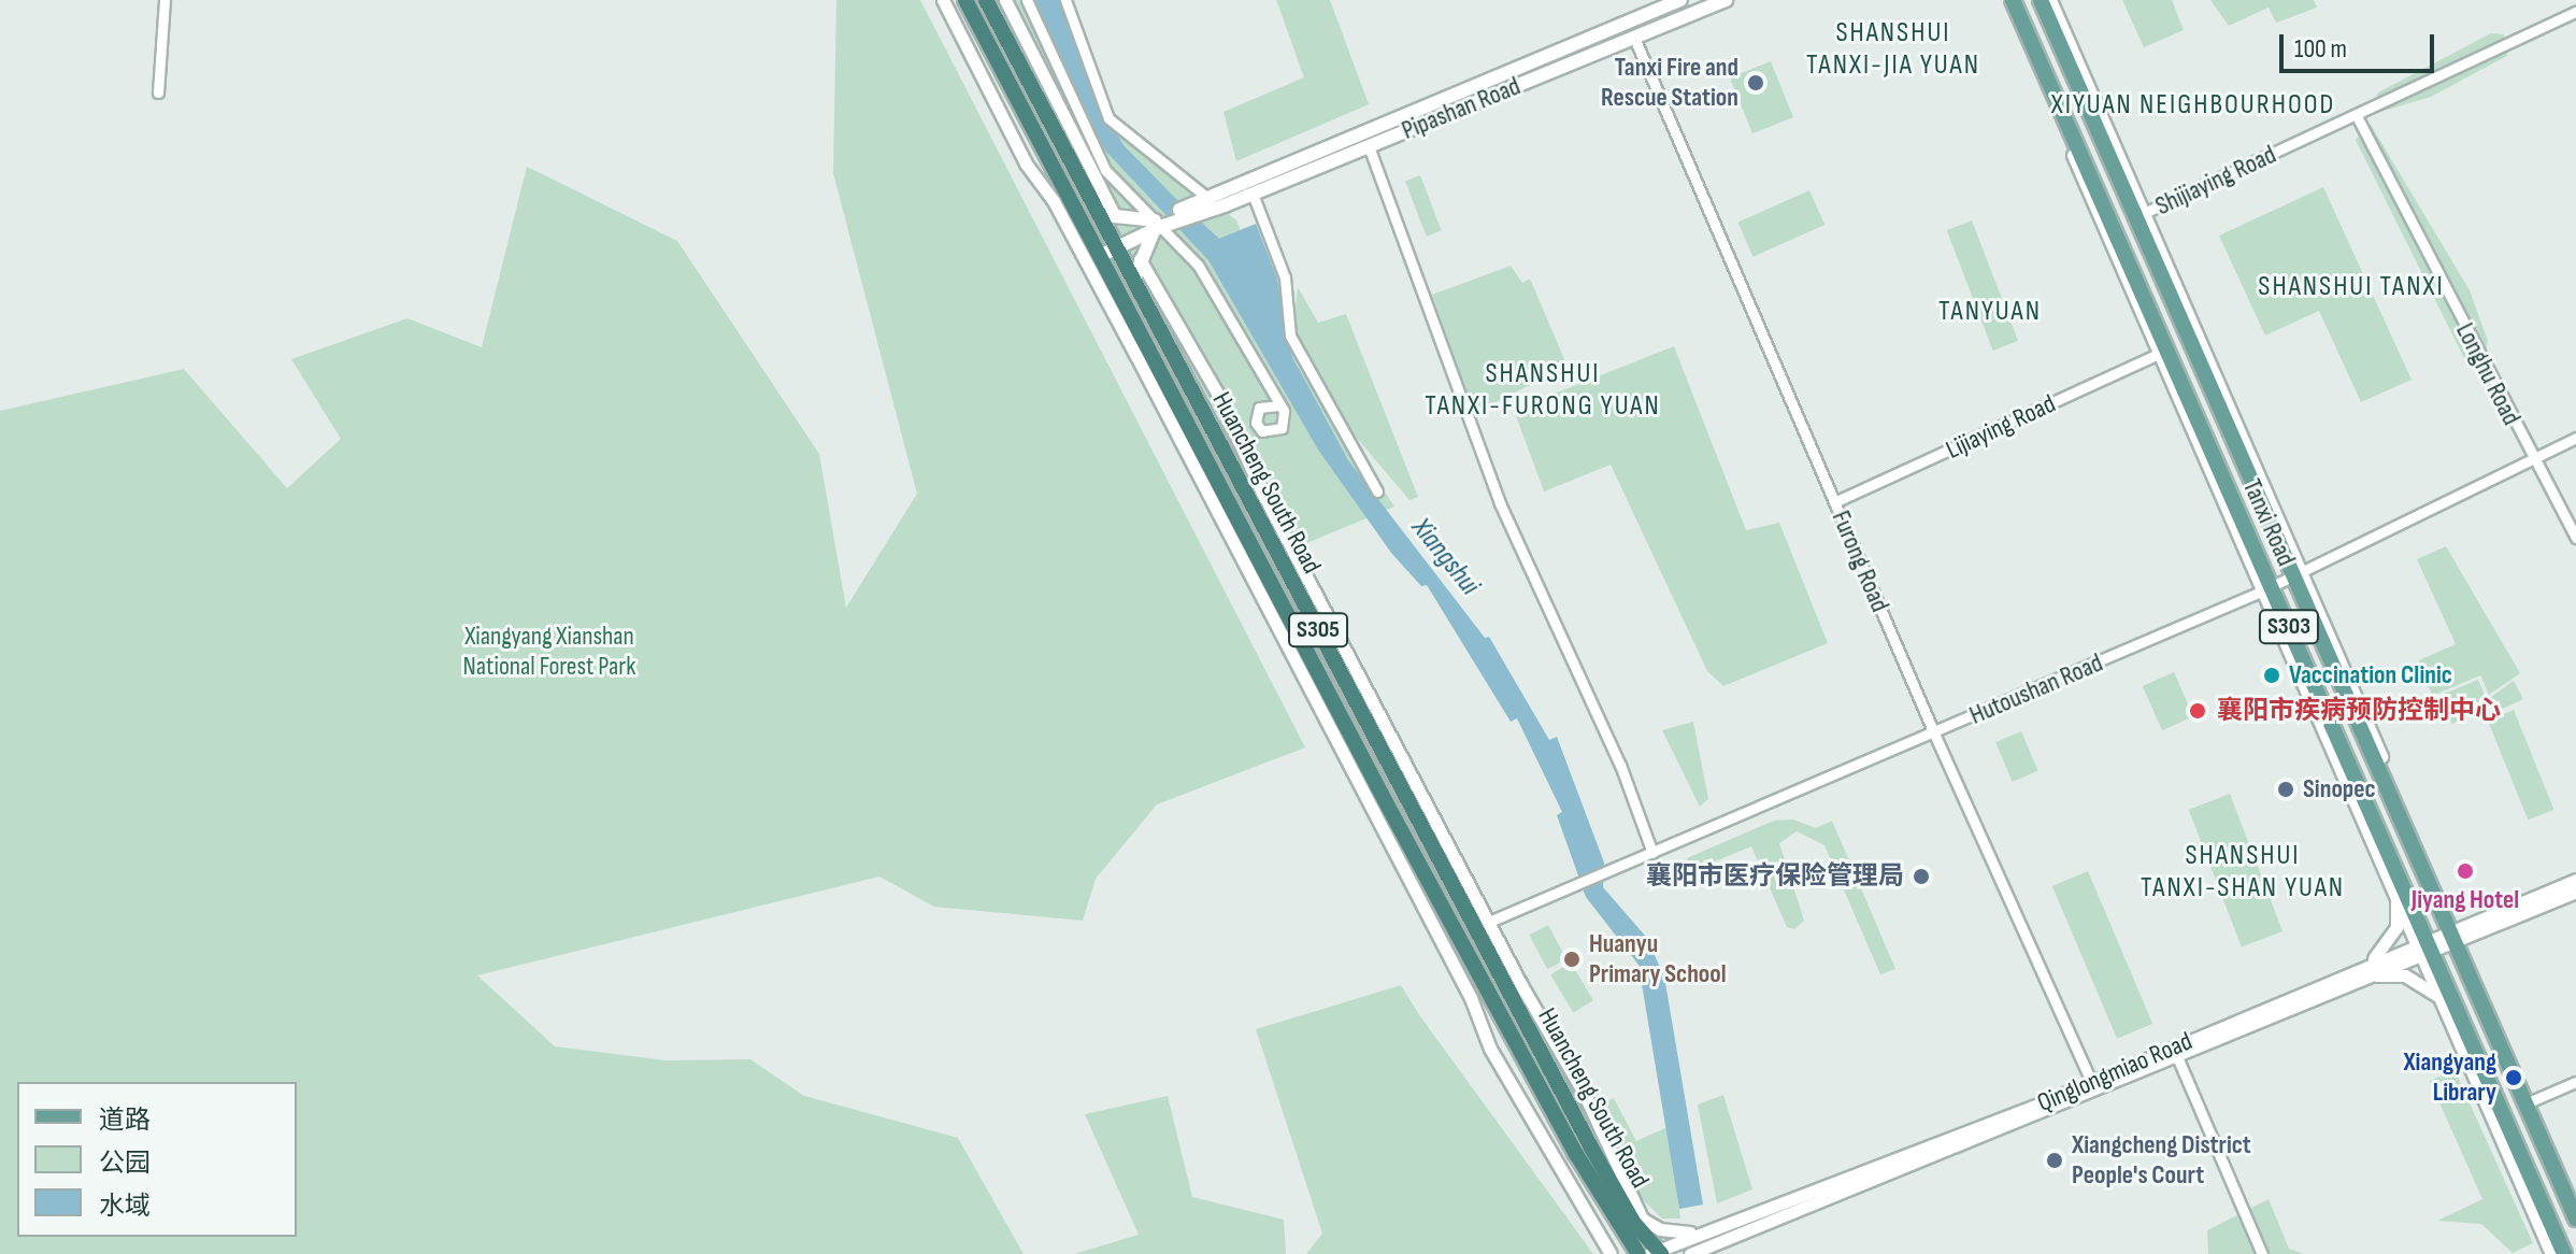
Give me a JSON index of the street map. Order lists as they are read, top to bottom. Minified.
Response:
{"streets":{"highway":["Huancheng South Road","S305"],"main road":["Pipashan Road","Tanxi Road","S303"],"street":["Shijiaying Road","Longhu Road","Lijiaying Road","Furong Road","Hutoushan Road","Qinglongmiao Road"]},"crossings":[["Pipashan Road","Furong Road"],["Shijiaying Road","Longhu Road"],["Shijiaying Road","Tanxi Road"],["Longhu Road","Hutoushan Road"],["Lijiaying Road","Tanxi Road"],["Lijiaying Road","Furong Road"],["Huancheng South Road","Hutoushan Road"],["Huancheng South Road","Qinglongmiao Road"],["Tanxi Road","Hutoushan Road"],["Tanxi Road","Qinglongmiao Road"],["Furong Road","Hutoushan Road"],["Furong Road","Qinglongmiao Road"]],"districts":["SHANSHUI TANXI-JIA YUAN","XIYUAN NEIGHBOURHOOD","SHANSHUI TANXI","TANYUAN","SHANSHUI TANXI-FURONG YUAN","SHANSHUI TANXI-SHAN YUAN"],"water":["Xiangshui"],"parks":["Xiangyang Xianshan National Forest Park"],"places":["Tanxi Fire and Rescue Station","Vaccination Clinic","襄阳市疾病预防控制中心","Sinopec","Jiyang Hotel","襄阳市医疗保险管理局","Huanyu Primary School","Xiangyang Library","Xiangcheng District People's Court"],"legend":["道路","公园","水域"],"scale_bar":"100 m"}
